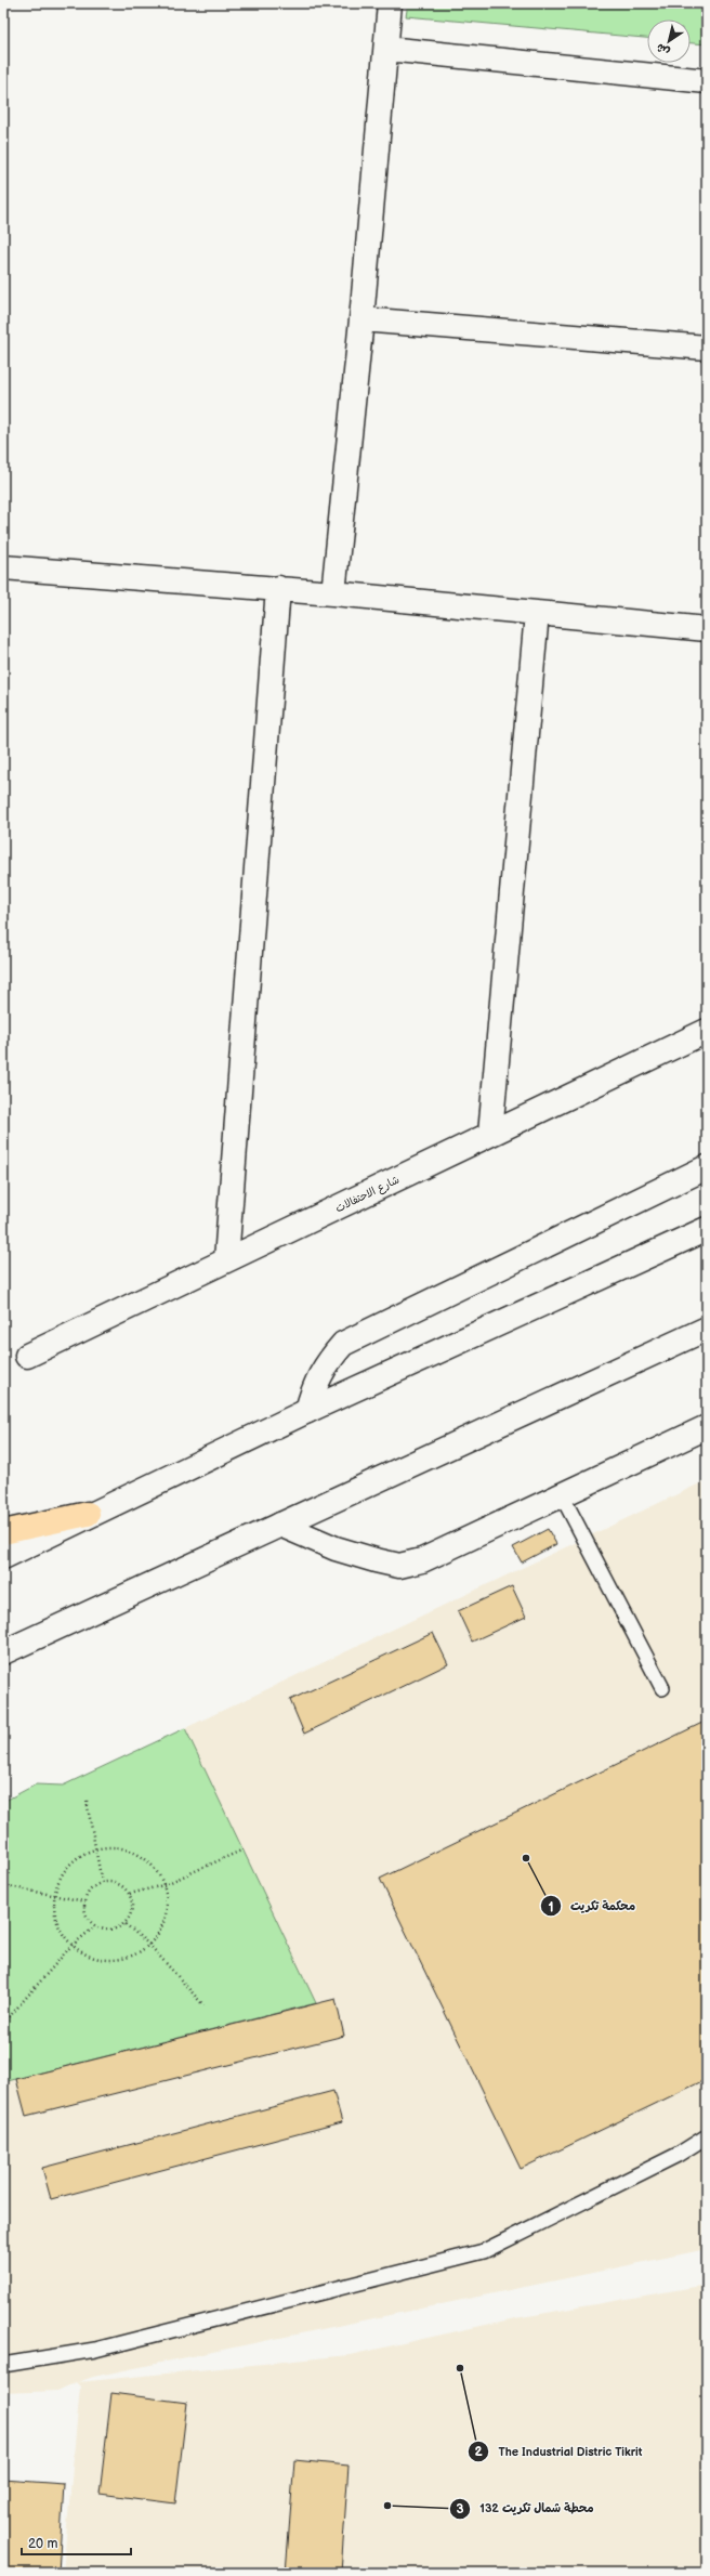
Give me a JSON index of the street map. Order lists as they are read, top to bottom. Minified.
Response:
{"streets":{"street":["شارع الاحتفالات"]},"places":["محكمة تكريت","The Industrial Distric Tikrit","محطة شمال تكريت 132"],"scale_bar":"20 m","north":"bottom left"}
